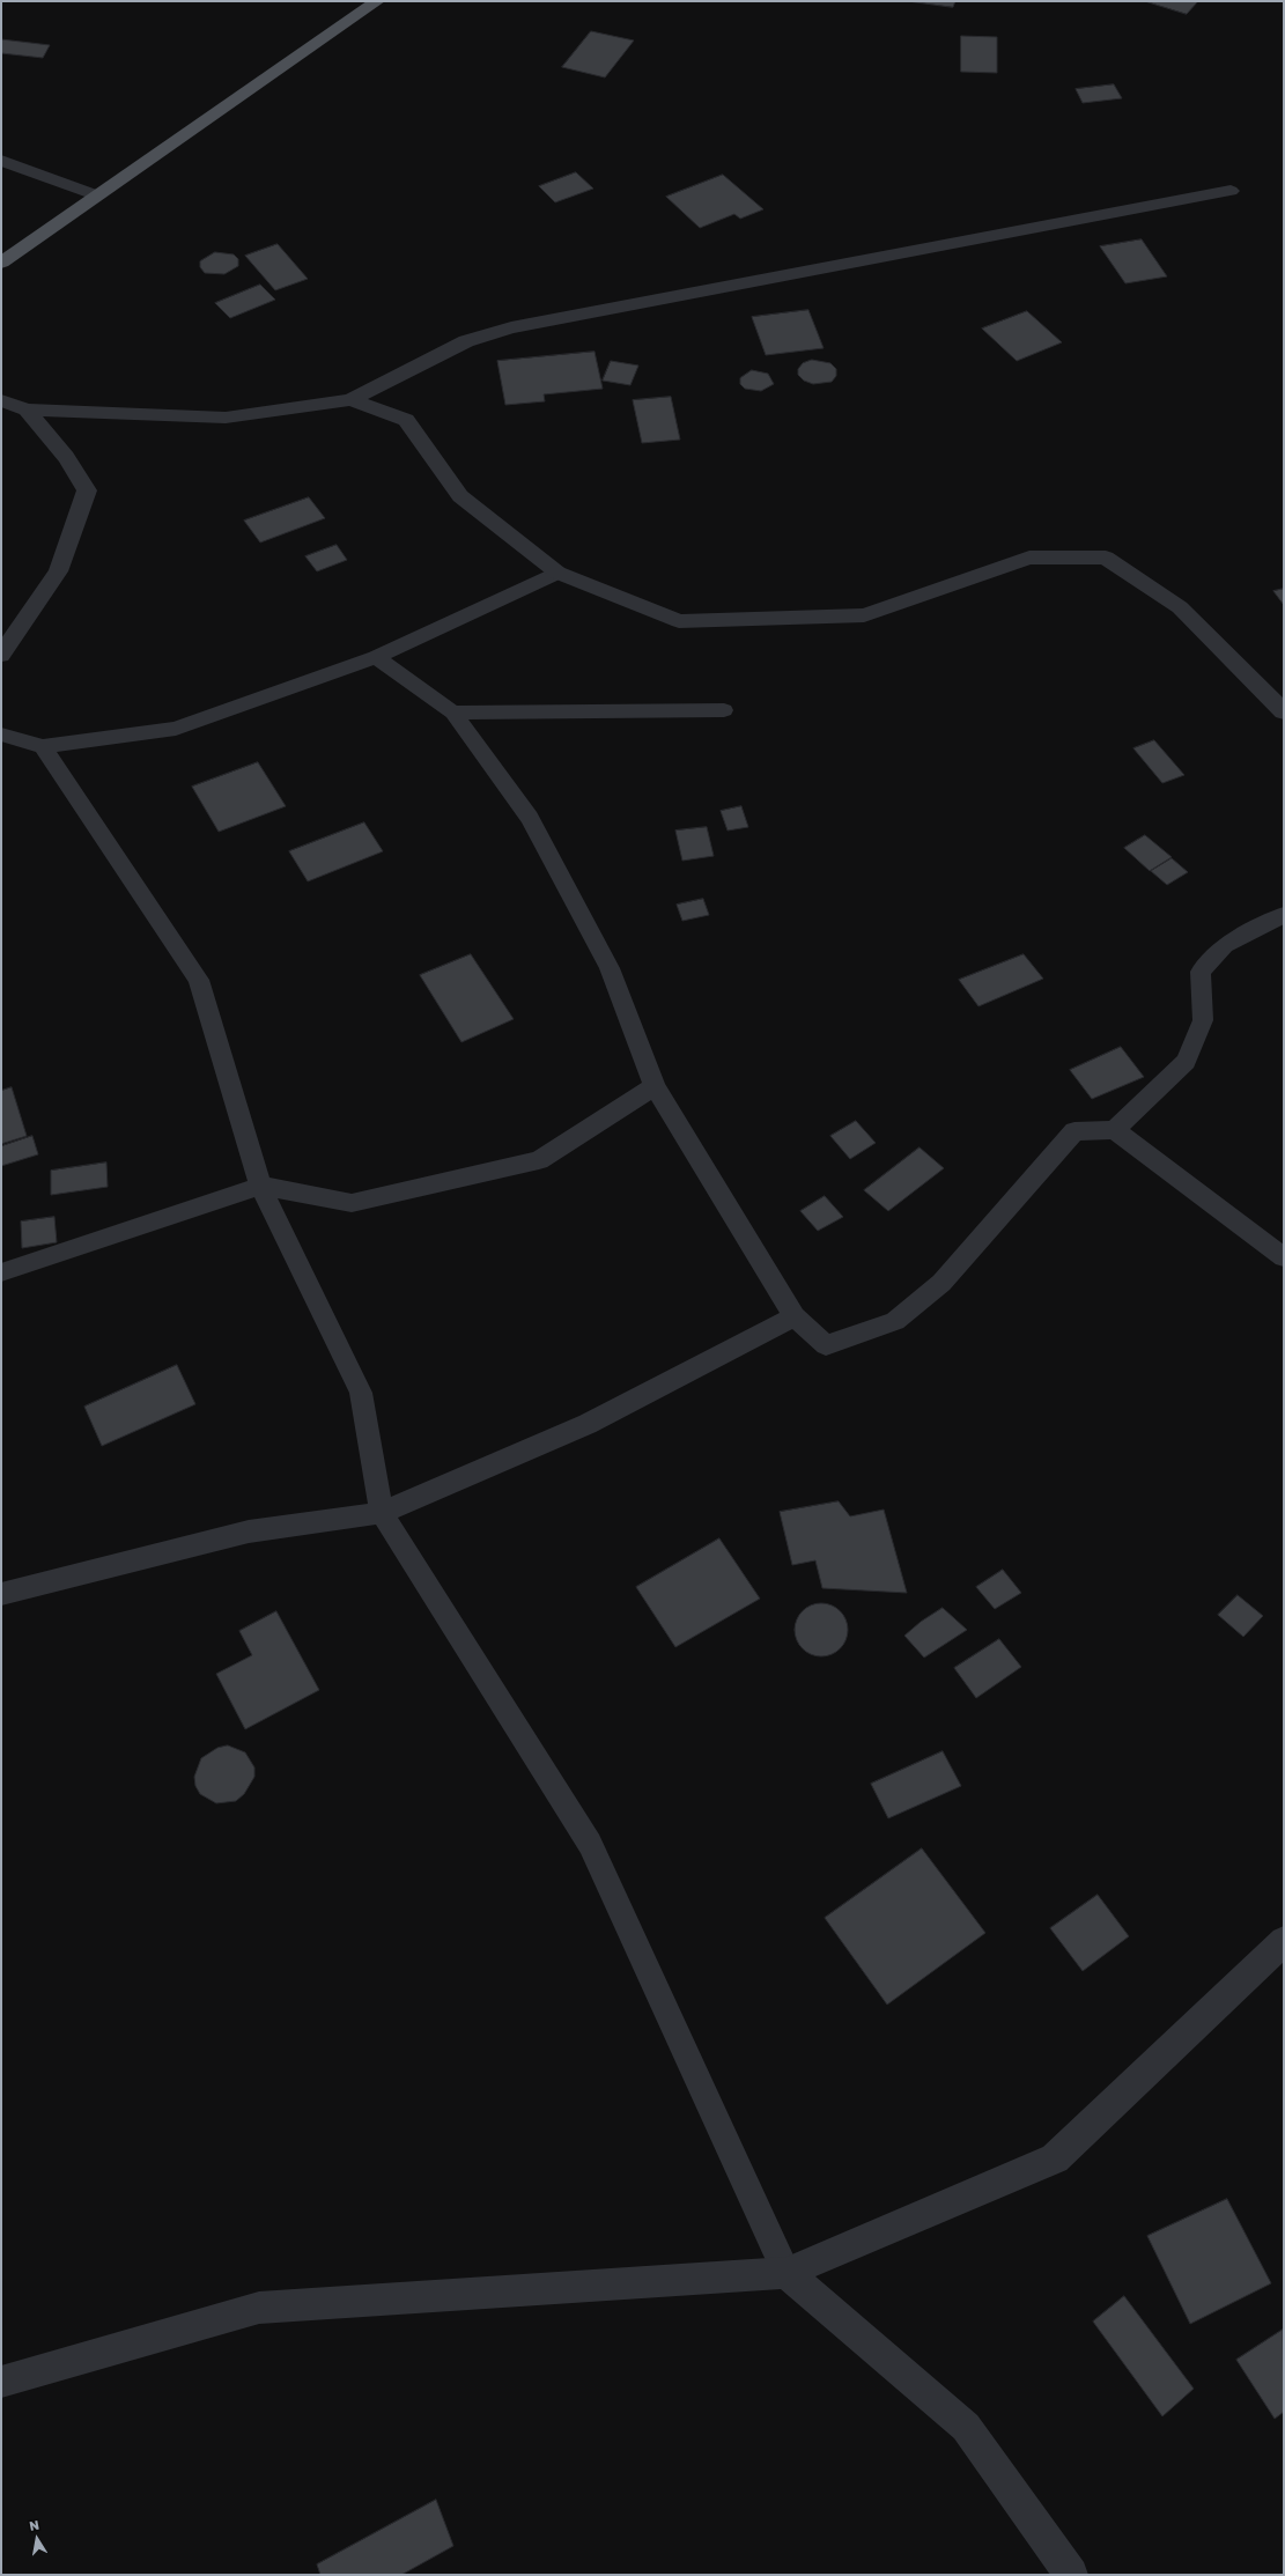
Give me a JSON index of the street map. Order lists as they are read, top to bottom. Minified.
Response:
{"north":"top"}
